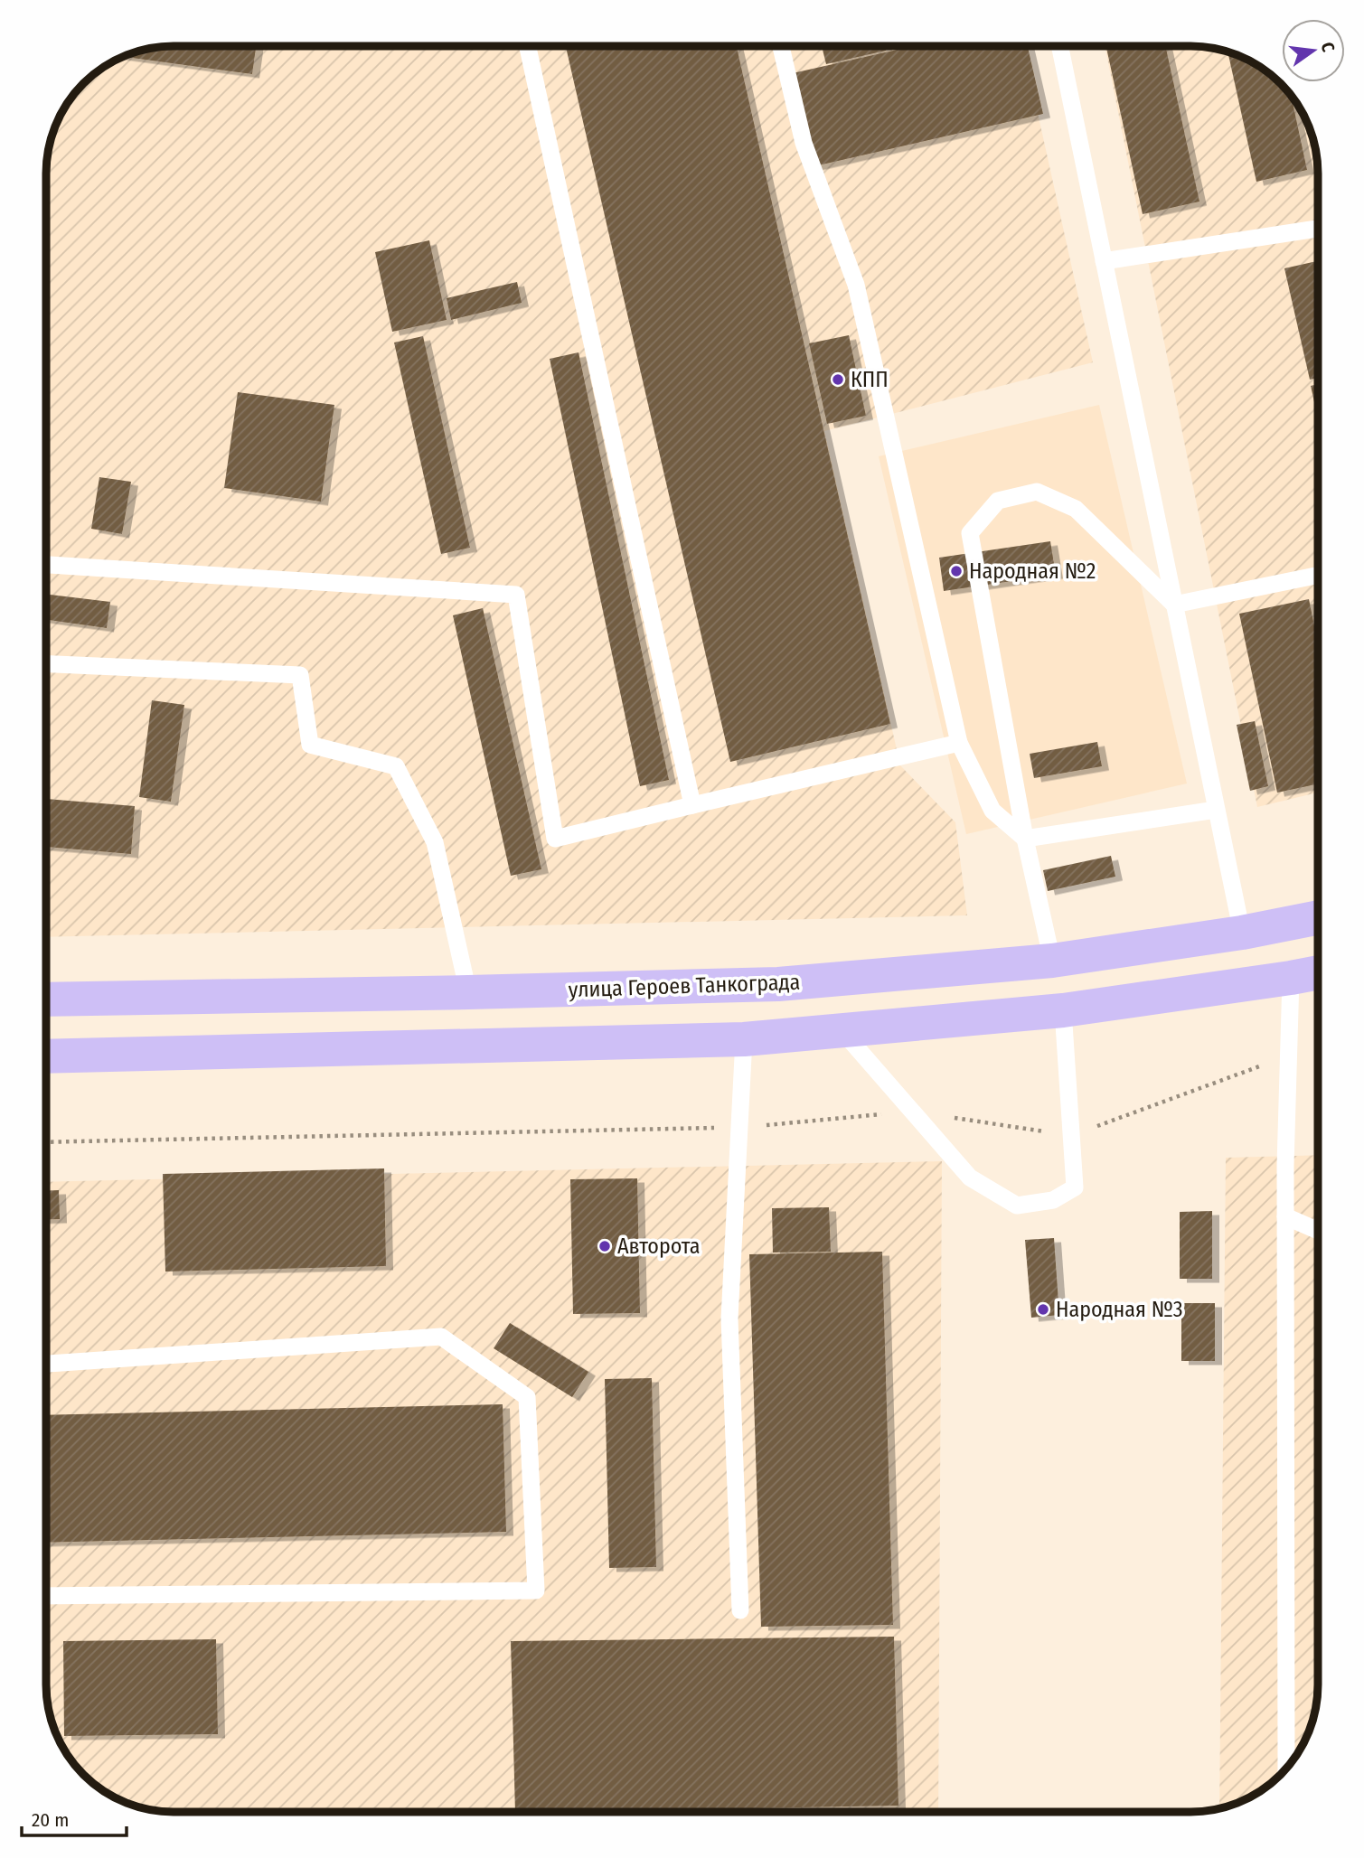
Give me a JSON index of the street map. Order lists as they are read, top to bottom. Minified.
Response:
{"streets":{"main road":["улица Героев Танкограда"]},"places":["КПП","Народная №2","Авторота","Народная №3"],"scale_bar":"20 m","north":"right"}
